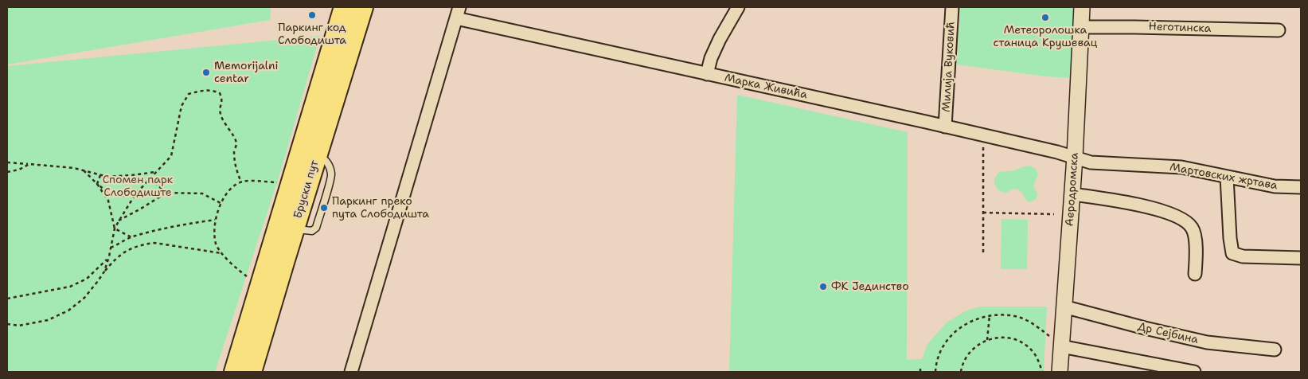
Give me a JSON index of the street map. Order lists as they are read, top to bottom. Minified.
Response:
{"streets":{"main road":["Бруски пут"],"street":["Неготинска","Милија Вуковић","Марка Живића","Мартовских жртава","Аеродромска","Др Сејбина"]},"crossings":[["Неготинска","Аеродромска"],["Милија Вуковић","Марка Живића"],["Марка Живића","Мартовских жртава"],["Марка Живића","Аеродромска"],["Мартовских жртава","Аеродромска"],["Аеродромска","Др Сејбина"]],"parks":["Спомен парк Слободиште"],"places":["Паркинг код Слободишта","Метеоролошка станица Крушевац","Memorijalni centar","Паркинг преко пута Слободишта","ФК Јединство"]}
